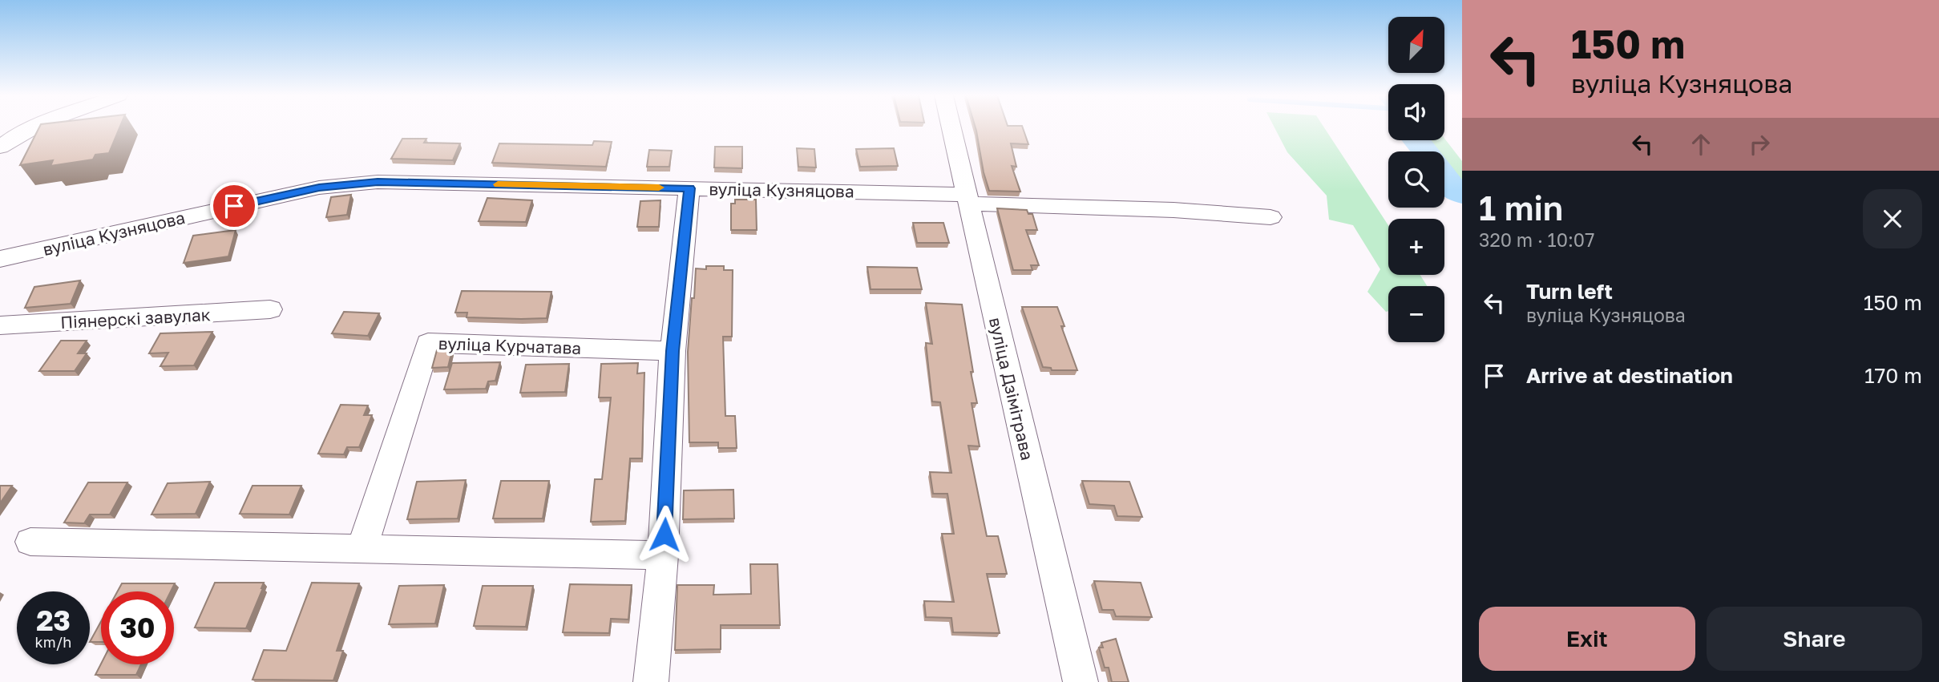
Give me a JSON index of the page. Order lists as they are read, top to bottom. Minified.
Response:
{"streets":{"street":["вуліца Кузняцова","Піянерскі завулак","вуліца Курчатава","вуліца Дзімітрава"]},"crossings":[["вуліца Кузняцова","вуліца Дзімітрава"]],"north":"top right","page":{"turn":["150 m","вуліца Кузняцова"],"map_buttons":["+","−"],"heading":["1 min","320 m · 10:07"],"list":[{"name":"Turn left","note":"вуліца Кузняцова","value":"150 m"},{"name":"Arrive at destination","value":"170 m"}],"speed":"23 km/h","limit":"30","buttons":["Exit","Share"]}}
